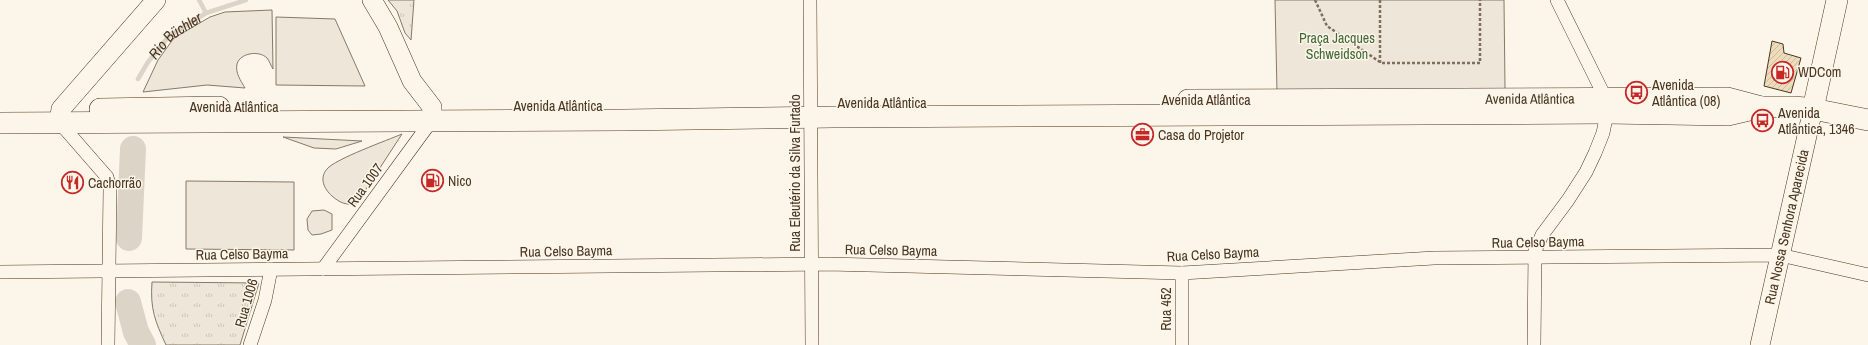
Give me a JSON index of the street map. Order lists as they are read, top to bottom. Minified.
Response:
{"streets":{"main road":["Avenida Atlântica"],"street":["Rua Eleutério da Silva Furtado","Rua 1007","Rua Nossa Senhora Aparecida","Rua Celso Bayma","Rua 1006","Rua 452"]},"crossings":[["Avenida Atlântica","Rua Eleutério da Silva Furtado"],["Avenida Atlântica","Rua 1007"],["Avenida Atlântica","Rua Nossa Senhora Aparecida"],["Rua Eleutério da Silva Furtado","Rua Celso Bayma"],["Rua 1007","Rua Celso Bayma"],["Rua Nossa Senhora Aparecida","Rua Celso Bayma"],["Rua Celso Bayma","Rua 1006"],["Rua Celso Bayma","Rua 452"]],"water":["Rio Büchler"],"parks":["Praça Jacques Schweidson"],"places":{"fuel station":["WDCom","Nico"],"bus stop":["Avenida Atlântica (08)","Avenida Atlântica, 1346"],"office":["Casa do Projetor"],"restaurant":["Cachorrão"]}}
